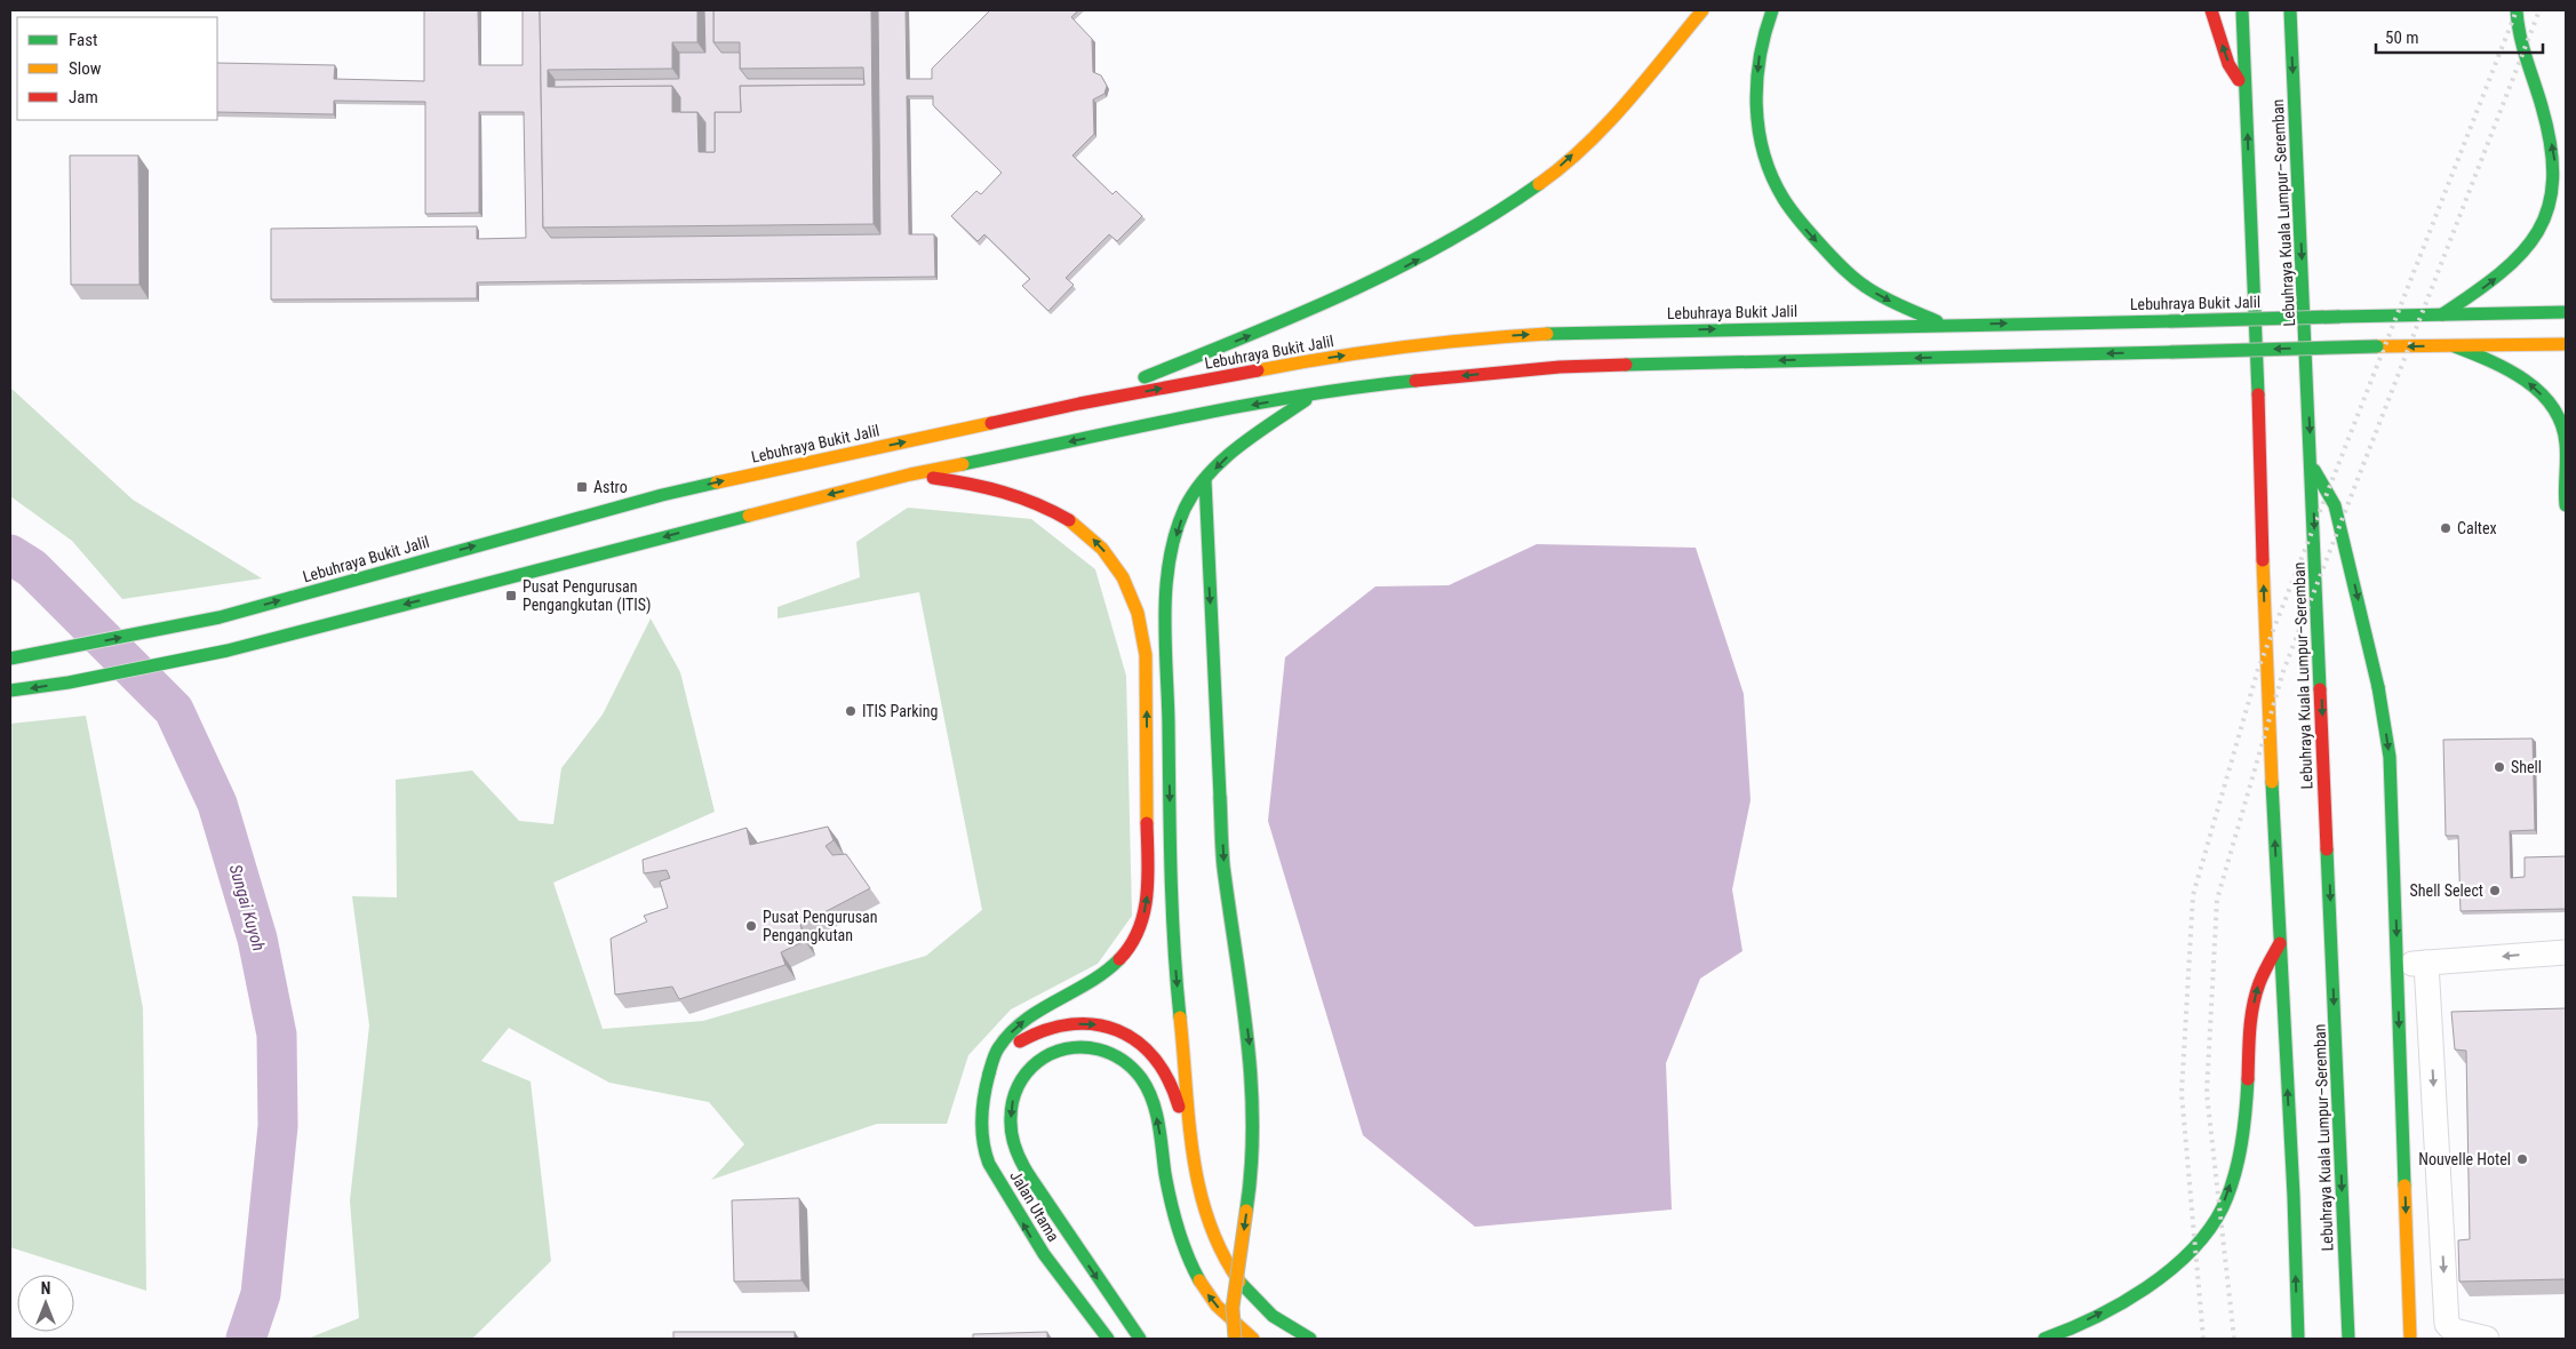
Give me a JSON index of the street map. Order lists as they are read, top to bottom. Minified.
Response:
{"streets":{"main road":["Lebuhraya Kuala Lumpur–Seremban","Lebuhraya Bukit Jalil","Jalan Utama"]},"one_way":["Jalan Utama"],"water":["Sungai Kuyoh"],"places":{"transit":["Astro","Pusat Pengurusan Pengangkutan (ITIS)"],"other":["Caltex","ITIS Parking","Shell","Shell Select","Pusat Pengurusan Pengangkutan","Nouvelle Hotel"]},"legend":["Fast","Slow","Jam"],"scale_bar":"50 m","north":"top"}
